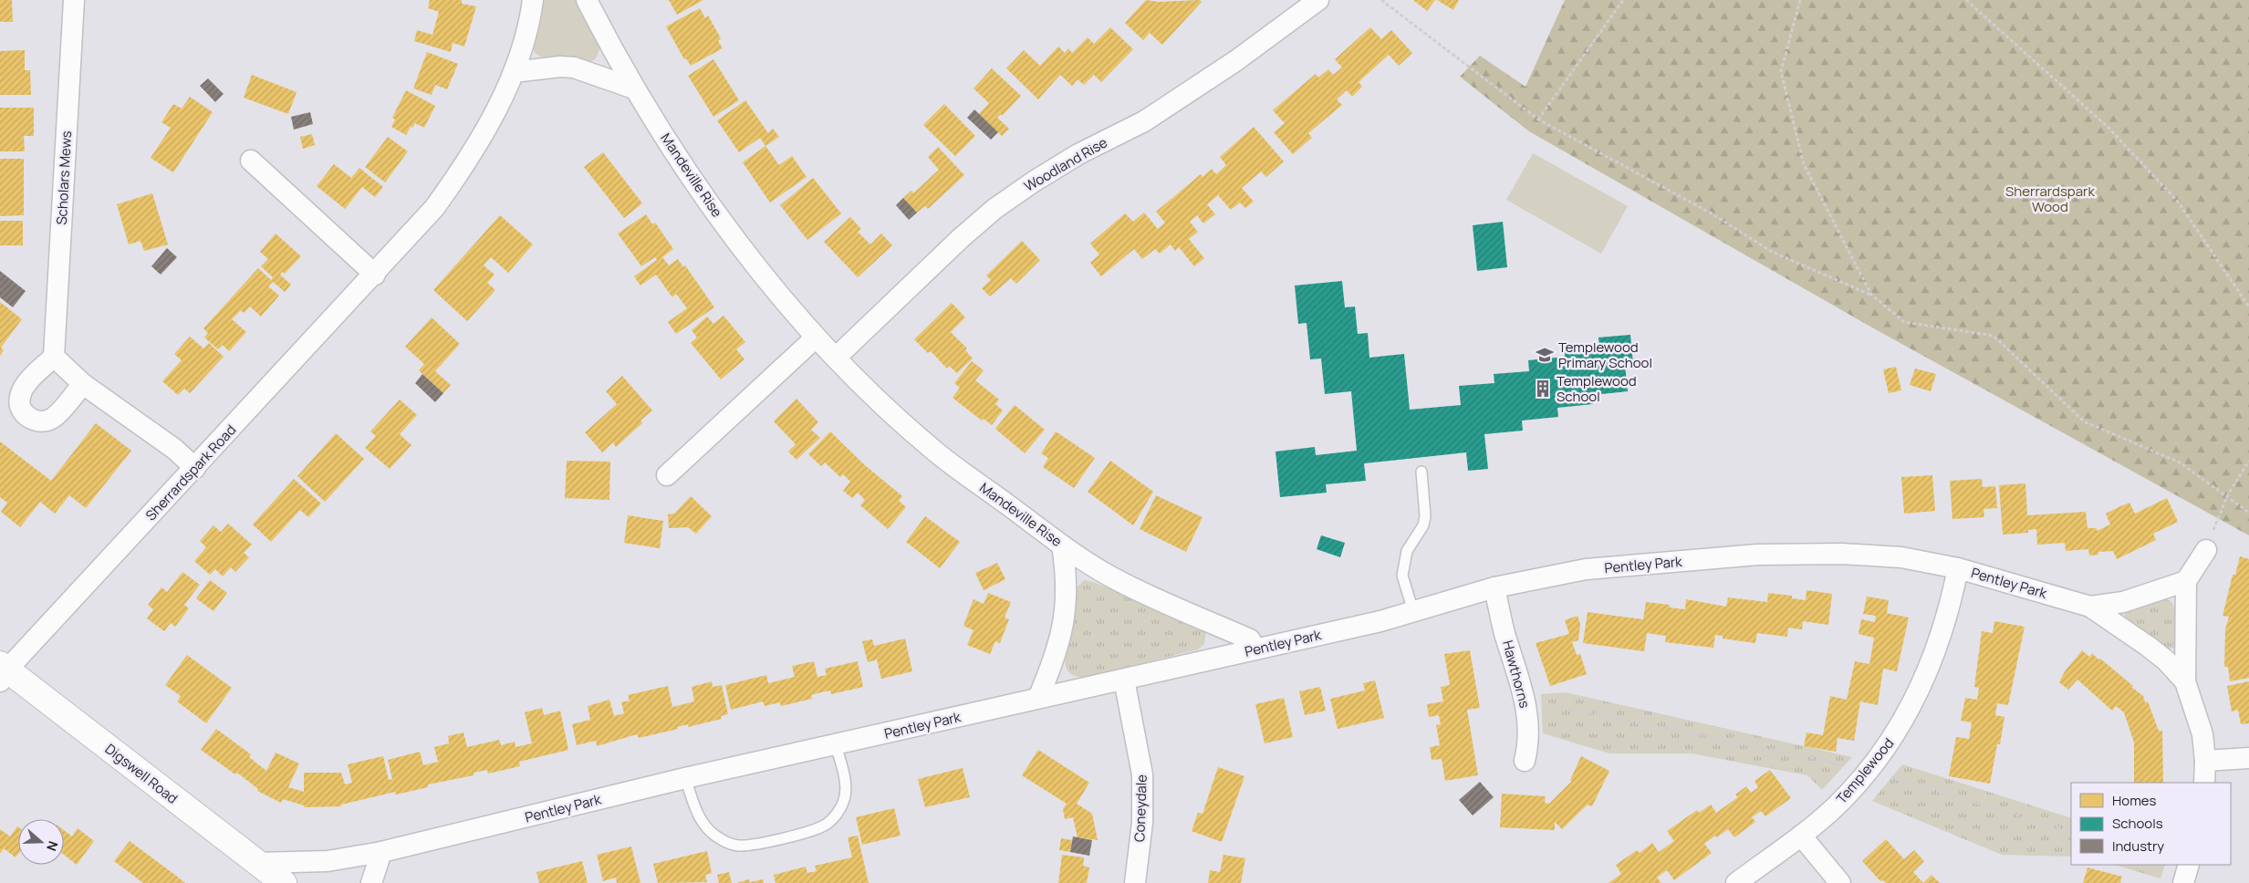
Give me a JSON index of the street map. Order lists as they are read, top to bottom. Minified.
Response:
{"streets":{"street":["Woodland Rise","Mandeville Rise","Scholars Mews","Sherrardspark Road","Pentley Park","Hawthorns","Templewood","Digswell Road","Coneydale"]},"crossings":[["Woodland Rise","Mandeville Rise"],["Mandeville Rise","Pentley Park"],["Sherrardspark Road","Digswell Road"],["Pentley Park","Hawthorns"],["Pentley Park","Templewood"],["Pentley Park","Digswell Road"],["Pentley Park","Coneydale"]],"parks":["Sherrardspark Wood"],"places":{"school or university":["Templewood Primary School"],"building":["Templewood School"]},"legend":["Homes","Schools","Industry"],"north":"right"}
